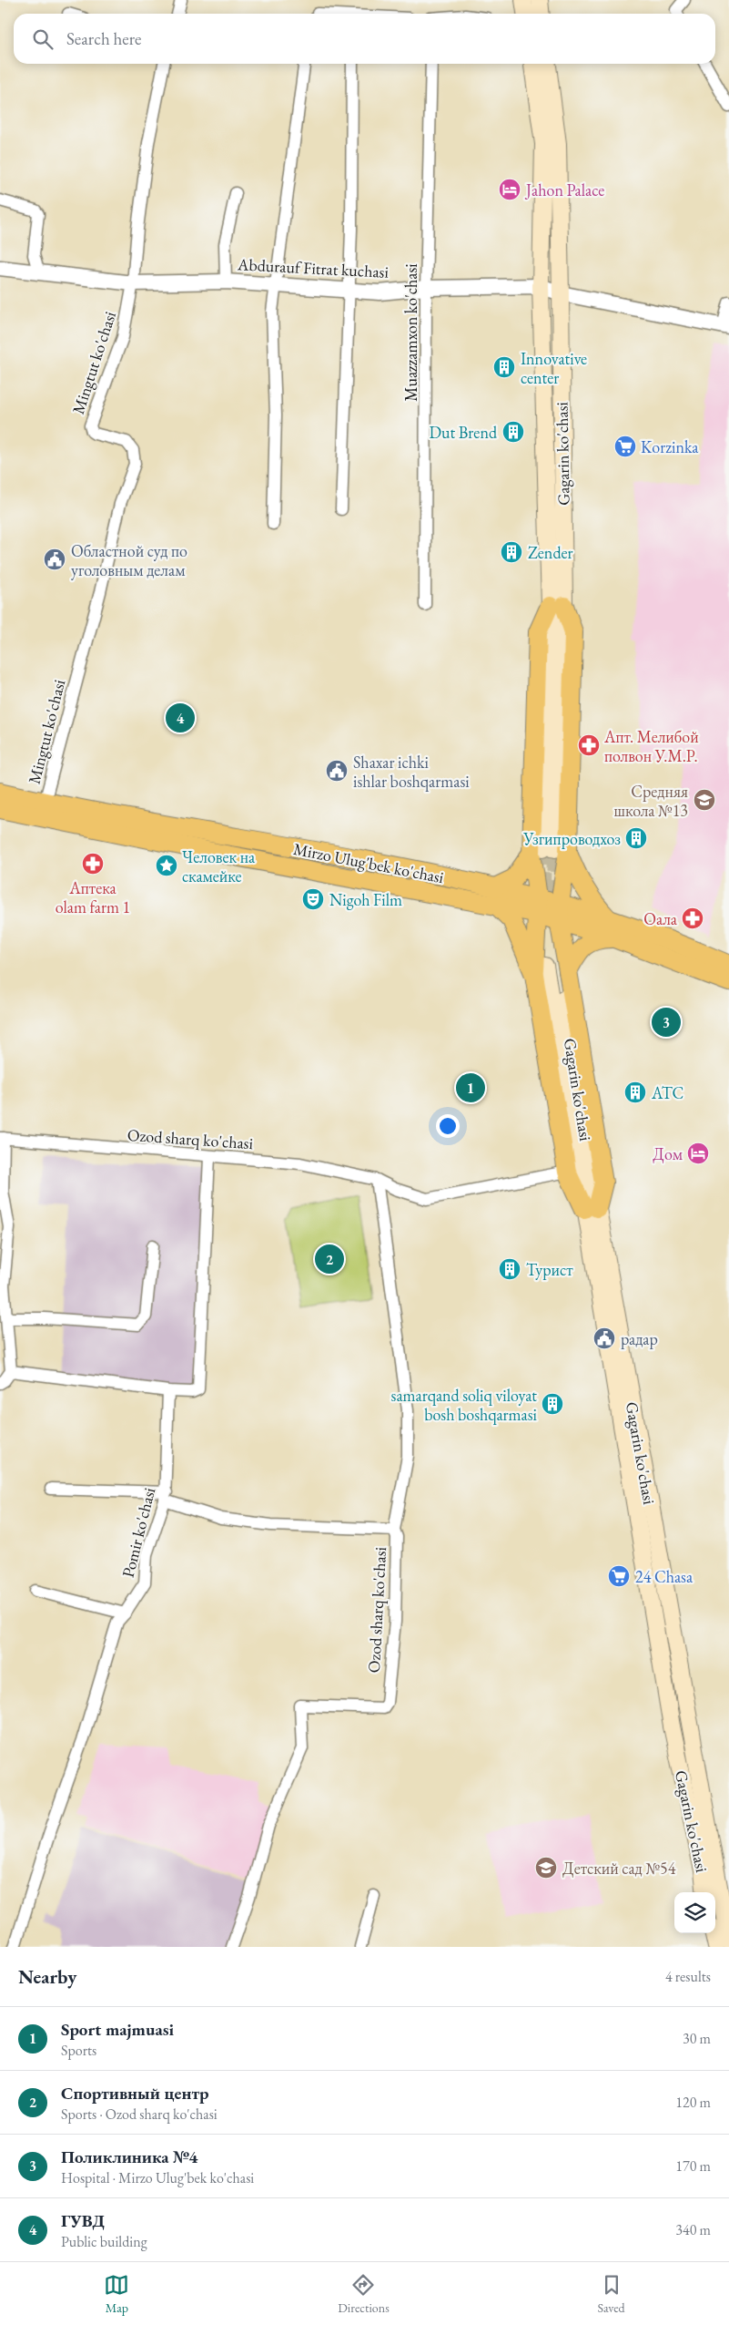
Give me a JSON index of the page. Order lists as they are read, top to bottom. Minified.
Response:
{"streets":{"main road":["Gagarin ko'chasi","Mirzo Ulug'bek ko'chasi"],"street":["Abdurauf Fitrat kuchasi","Muazzamxon ko'chasi","Mingtut ko'chasi","Ozod sharq ko'chasi","Pomir ko'chasi"]},"crossings":[["Abdurauf Fitrat kuchasi","Muazzamxon ko'chasi"],["Abdurauf Fitrat kuchasi","Mingtut ko'chasi"],["Abdurauf Fitrat kuchasi","Gagarin ko'chasi"],["Mingtut ko'chasi","Mirzo Ulug'bek ko'chasi"]],"places":{"hotel":["Jahon Palace","Дом"],"building":["Innovative center","Dut Brend","Zender","Узгипроводхоз","ATC","Турист","samarqand soliq viloyat bosh boshqarmasi"],"supermarket":["Korzinka","24 Chasa"],"public building":["Областной суд по уголовным делам","Shaxar ichki ishlar boshqarmasi","радар"],"pharmacy":["Апт. Мелибой полвон У.М.Р.","Аптека olam farm 1","Оала"],"school or university":["Средняя школа №13","Детский сад №54"],"place":["Человек на скамейке"],"theatre":["Nigoh Film"]},"page":{"search":"Search here","pins":["4","3","1","2"],"heading":["Nearby","4 results"],"list":[{"mark":"1","name":"Sport majmuasi","note":"Sports","value":"30 m"},{"mark":"2","name":"Спортивный центр","note":"Sports · Ozod sharq ko'chasi","value":"120 m"},{"mark":"3","name":"Поликлиника №4","note":"Hospital · Mirzo Ulug'bek ko'chasi","value":"170 m"},{"mark":"4","name":"ГУВД","note":"Public building","value":"340 m"}],"nav":["Map","Directions","Saved"]}}
